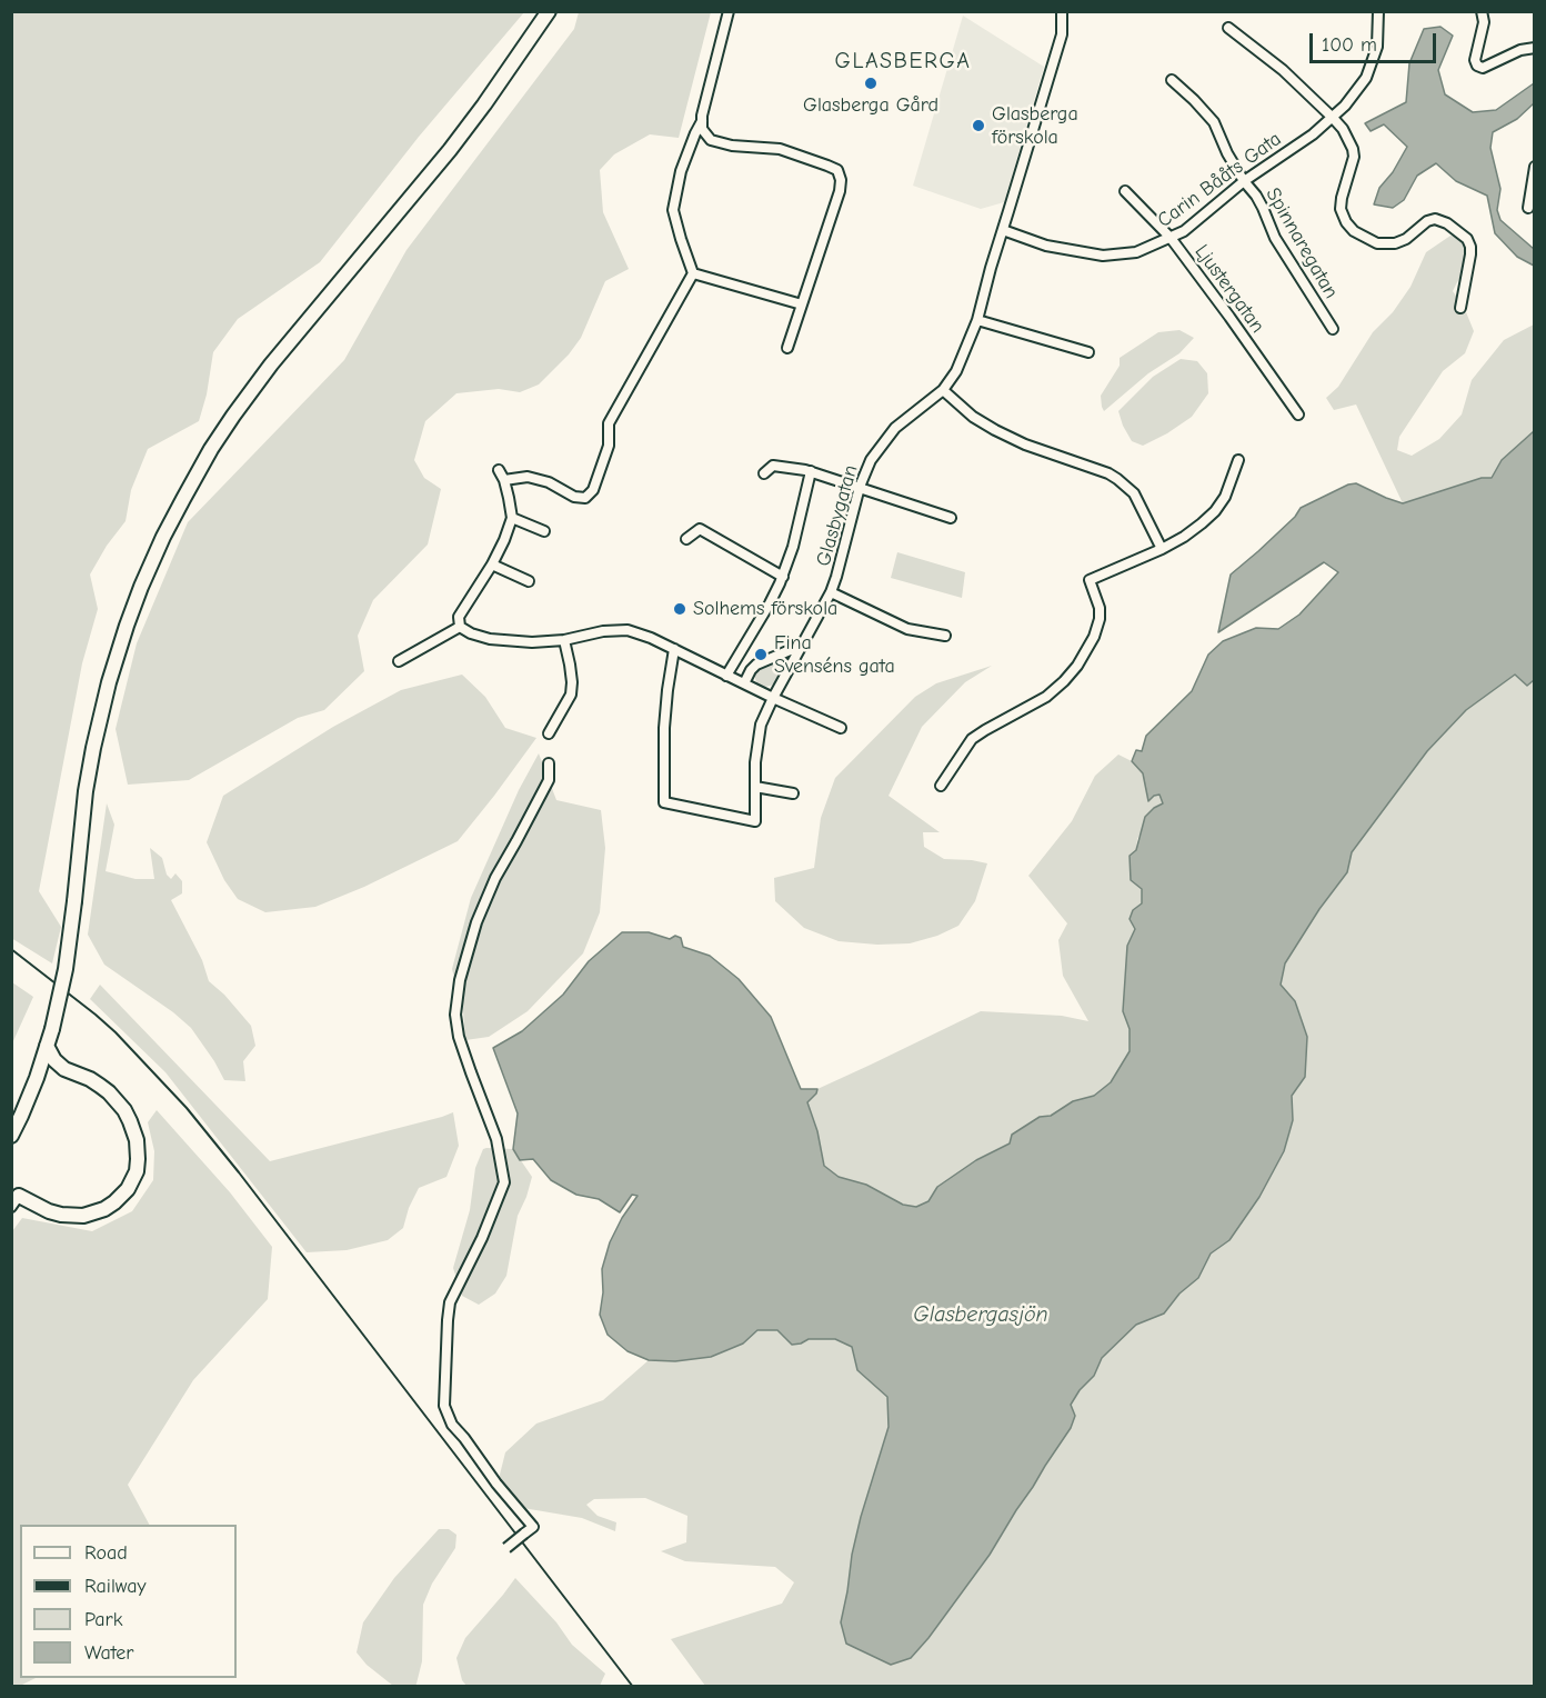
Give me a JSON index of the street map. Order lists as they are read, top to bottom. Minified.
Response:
{"streets":{"street":["Carin Bååts Gata","Spinnaregatan","Ljustergatan","Glasbygatan"]},"crossings":[["Carin Bååts Gata","Spinnaregatan"],["Carin Bååts Gata","Ljustergatan"],["Carin Bååts Gata","Glasbygatan"]],"districts":["GLASBERGA"],"water":["Glasbergasjön"],"places":["Glasberga Gård","Glasberga förskola","Solhems förskola","Fina Svenséns gata"],"legend":["Road","Railway","Park","Water"],"scale_bar":"100 m"}
